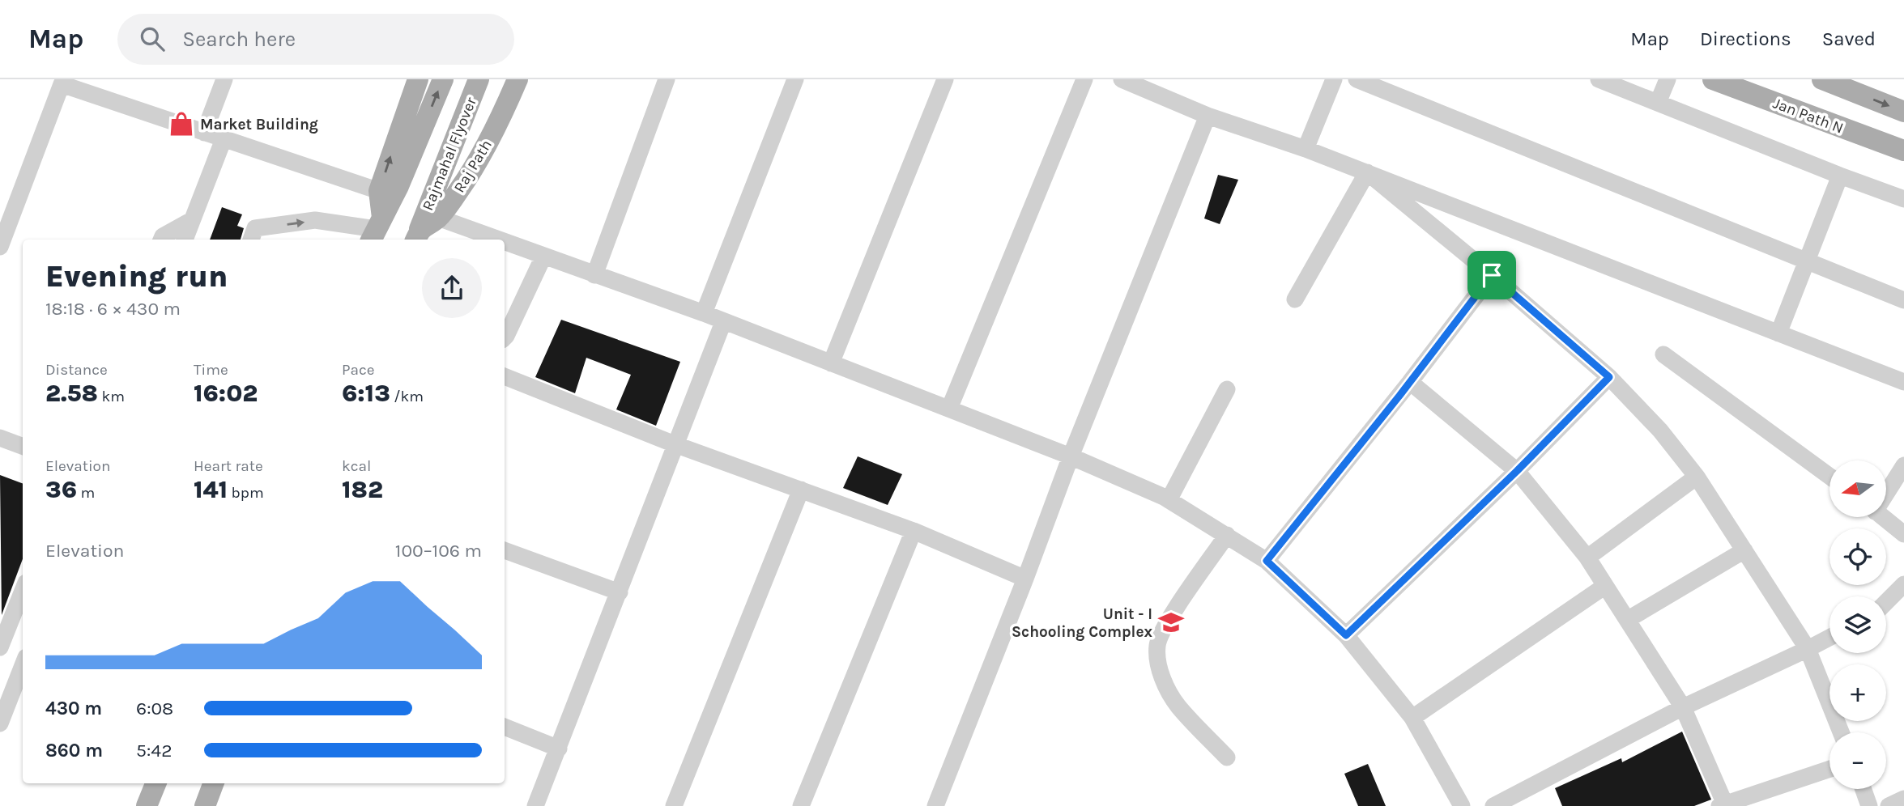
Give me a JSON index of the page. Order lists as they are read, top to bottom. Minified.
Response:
{"streets":{"main road":["Jan Path N","Rajmahal Flyover","Raj Path"]},"crossings":[["Rajmahal Flyover","Raj Path"]],"places":{"shop":["Market Building"],"school or university":["Unit - I Schooling Complex"]},"north":"left","page":{"header":"Map","search":"Search here","nav":["Map","Directions","Saved"],"heading":["Evening run","18:18 · 6 × 430 m"],"stats":[["Distance","2.58 km"],["Time","16:02"],["Pace","6:13 /km"],["Elevation","36 m"],["Heart rate","141 bpm"],["kcal","182"]],"map_buttons":["+","−"],"chart":["Elevation","100–106 m"],"list":[{"name":"430 m","note":"6:08"},{"name":"860 m","note":"5:42"}]}}
